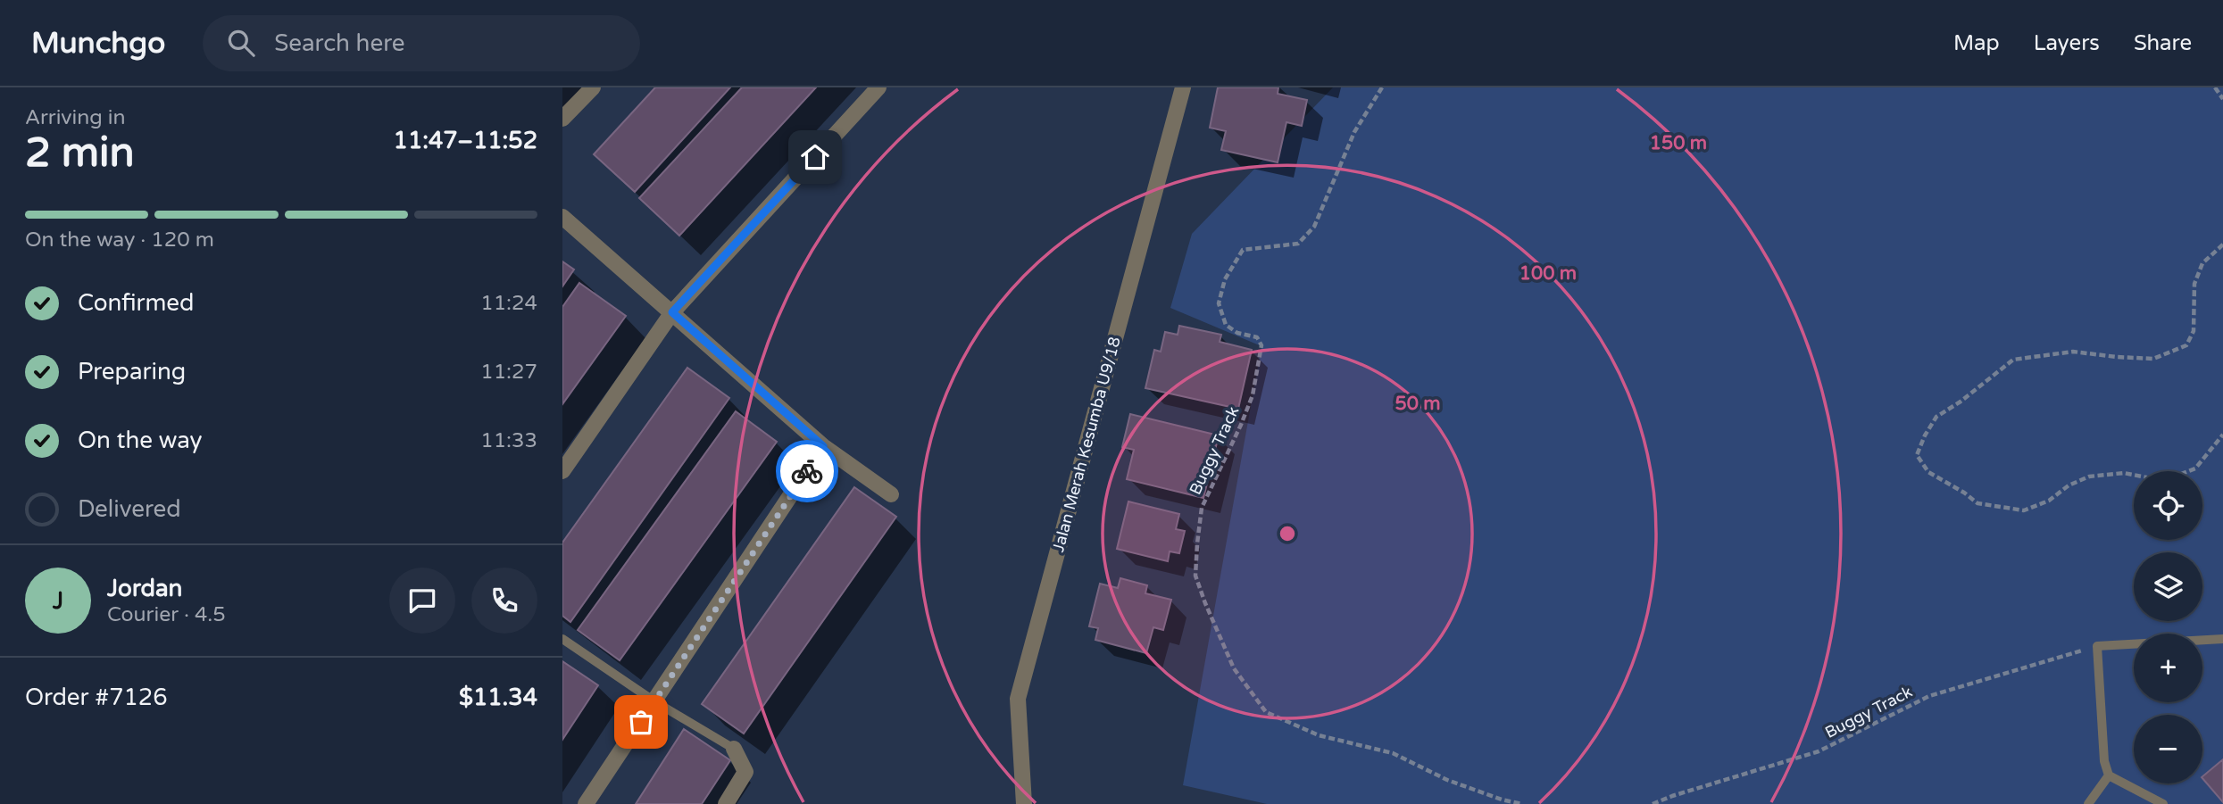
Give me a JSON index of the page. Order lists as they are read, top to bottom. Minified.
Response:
{"streets":{"street":["Jalan Merah Kesumba U9/18"],"path":["Buggy Track"]},"page":{"header":"Munchgo","search":"Search here","nav":["Map","Layers","Share"],"heading":["2 min","Arriving in","11:47–11:52"],"panel":["Jordan","Courier · 4.5","Order #7126","$11.34"],"bar":"On the way · 120 m","list":[["Confirmed","11:24"],["Preparing","11:27"],["On the way","11:33"],"Delivered"],"map_buttons":["+","−"],"round":"J"},"rings":["150 m","100 m","50 m"]}
